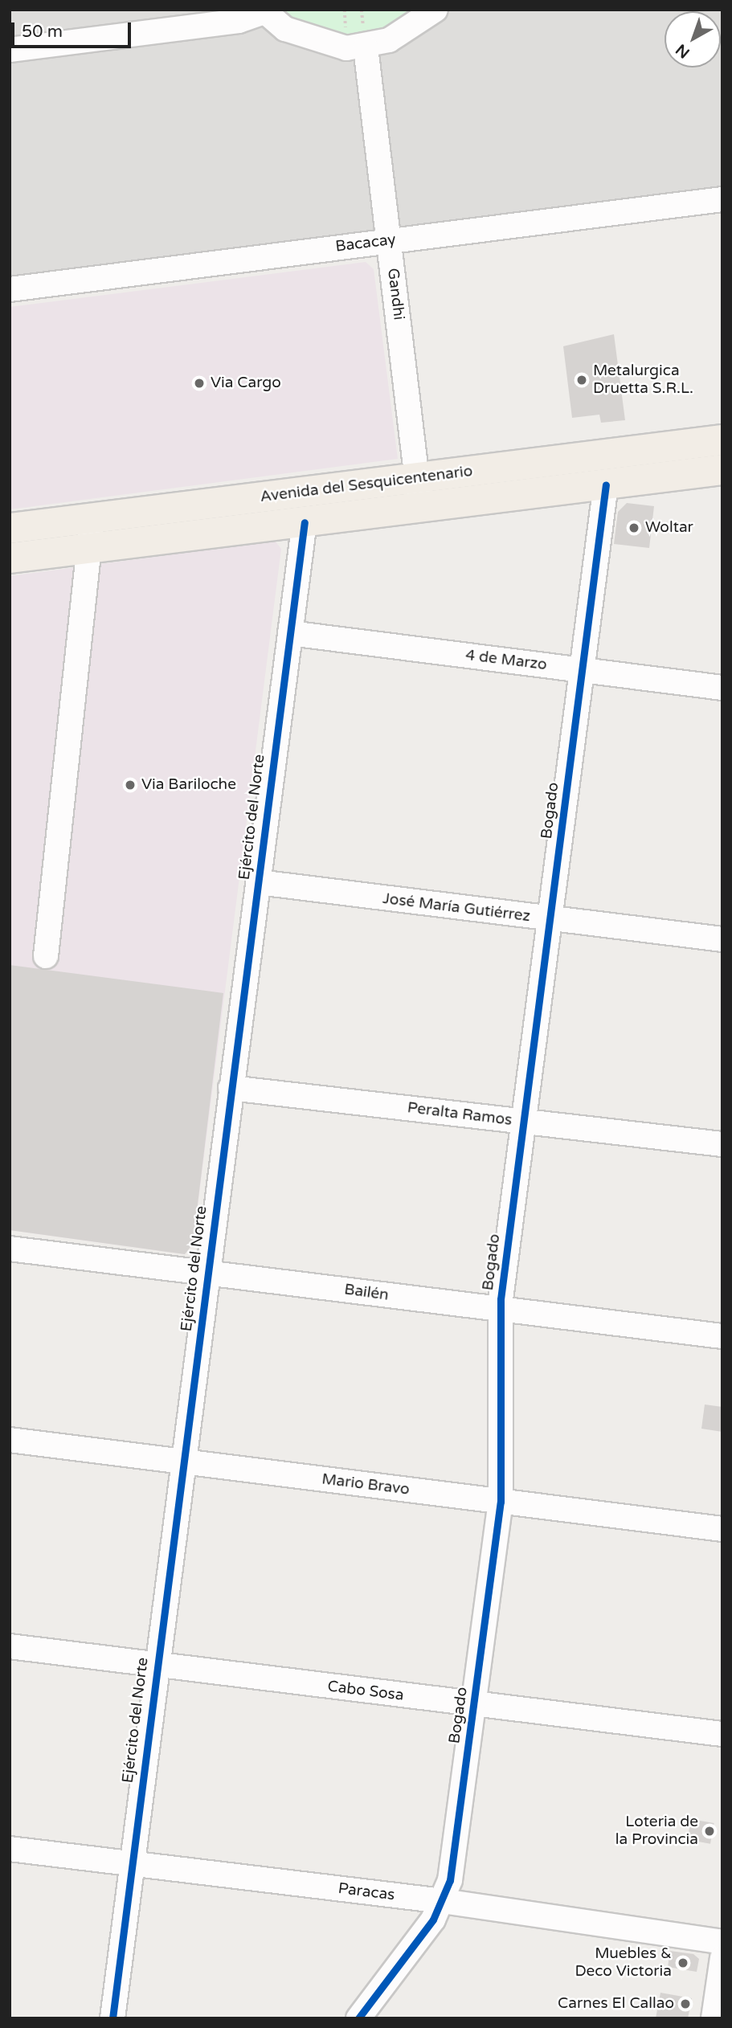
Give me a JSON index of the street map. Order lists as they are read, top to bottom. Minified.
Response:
{"streets":{"main road":["Avenida del Sesquicentenario"],"street":["Bacacay","Gandhi","4 de Marzo","Bogado","Ejército del Norte","José María Gutiérrez","Peralta Ramos","Bailén","Mario Bravo","Cabo Sosa","Paracas"]},"crossings":[["Bacacay","Gandhi"],["Gandhi","Avenida del Sesquicentenario"],["Avenida del Sesquicentenario","Bogado"],["Avenida del Sesquicentenario","Ejército del Norte"],["4 de Marzo","Bogado"],["4 de Marzo","Ejército del Norte"],["Bogado","José María Gutiérrez"],["Bogado","Peralta Ramos"],["Bogado","Bailén"],["Bogado","Mario Bravo"],["Bogado","Cabo Sosa"],["Bogado","Paracas"],["Ejército del Norte","José María Gutiérrez"],["Ejército del Norte","Peralta Ramos"],["Ejército del Norte","Bailén"],["Ejército del Norte","Mario Bravo"],["Ejército del Norte","Cabo Sosa"],["Ejército del Norte","Paracas"]],"places":["Metalurgica Druetta S.R.L.","Via Cargo","Woltar","Via Bariloche","Loteria de la Provincia","Muebles & Deco Victoria","Carnes El Callao"],"scale_bar":"50 m","north":"bottom left"}
